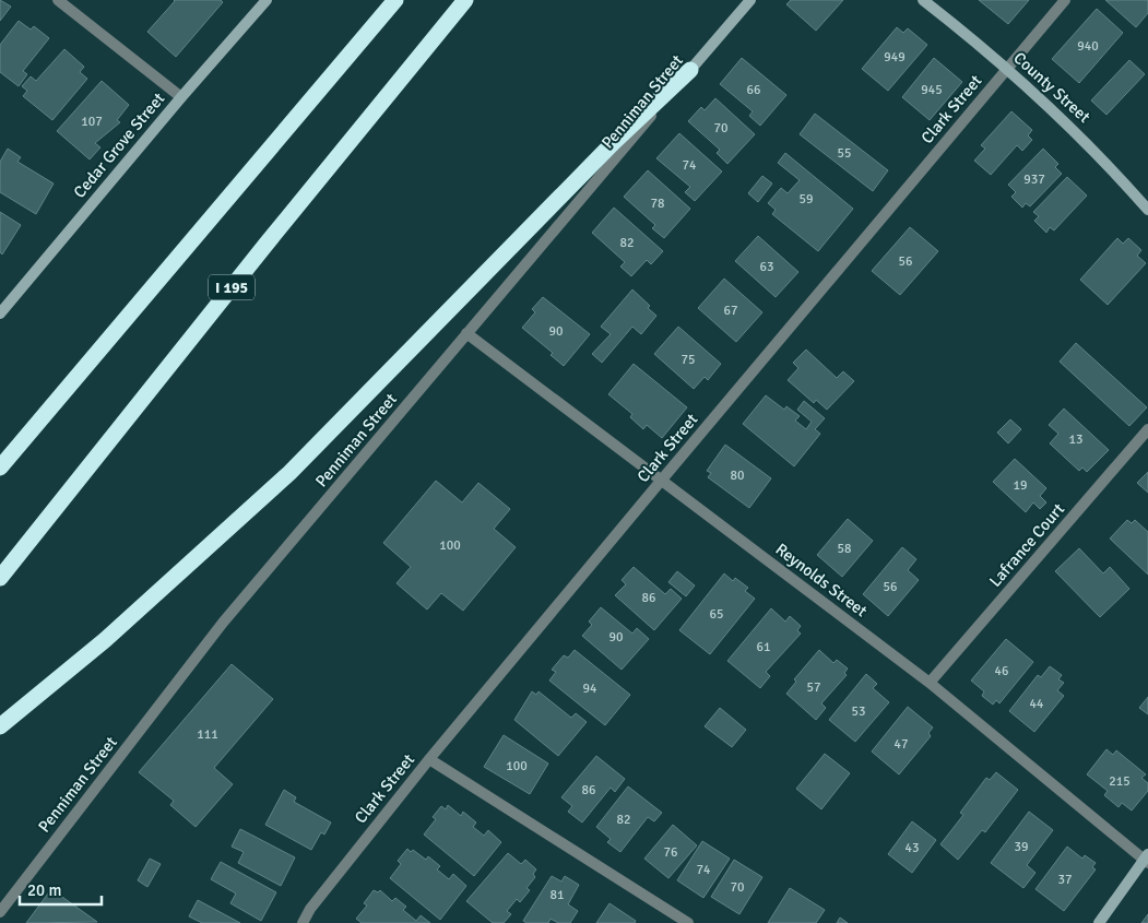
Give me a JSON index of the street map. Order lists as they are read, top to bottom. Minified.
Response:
{"streets":{"highway":["I 195"],"main road":["County Street","Penniman Street","Cedar Grove Street"],"street":["Clark Street","Lafrance Court","Reynolds Street"]},"crossings":[["County Street","Clark Street"],["Penniman Street","Reynolds Street"],["Clark Street","Reynolds Street"],["Lafrance Court","Reynolds Street"]],"house_numbers":["940","949","66","945","107","70","55","74","937","59","78","82","56","63","67","90","75","13","80","19","100","58","56","86","65","90","61","46","57","94","44","53","111","47","100","215","86","82","39","43","76","74","37","70","81"],"scale_bar":"20 m"}
